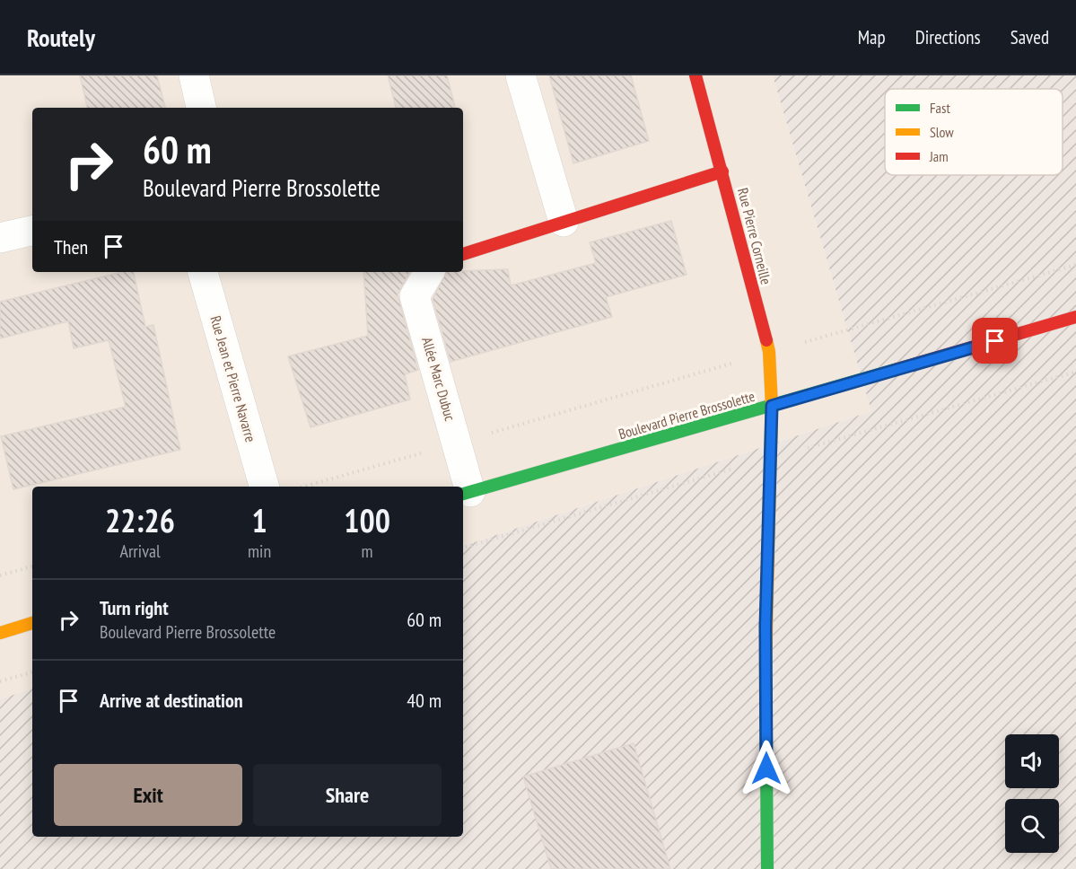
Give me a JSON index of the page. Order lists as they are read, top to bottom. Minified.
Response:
{"streets":{"street":["Rue Pierre Corneille","Rue Jean et Pierre Navarre","Allée Marc Dubuc","Boulevard Pierre Brossolette"]},"crossings":[["Rue Pierre Corneille","Boulevard Pierre Brossolette"],["Allée Marc Dubuc","Boulevard Pierre Brossolette"]],"legend":["Fast","Slow","Jam"],"page":{"header":"Routely","nav":["Map","Directions","Saved"],"turn":["60 m","Boulevard Pierre Brossolette"],"then":"Then","eta":["22:26","Arrival","1","min","100","m"],"list":[{"name":"Turn right","note":"Boulevard Pierre Brossolette","value":"60 m"},{"name":"Arrive at destination","value":"40 m"}],"buttons":["Exit","Share"]}}
